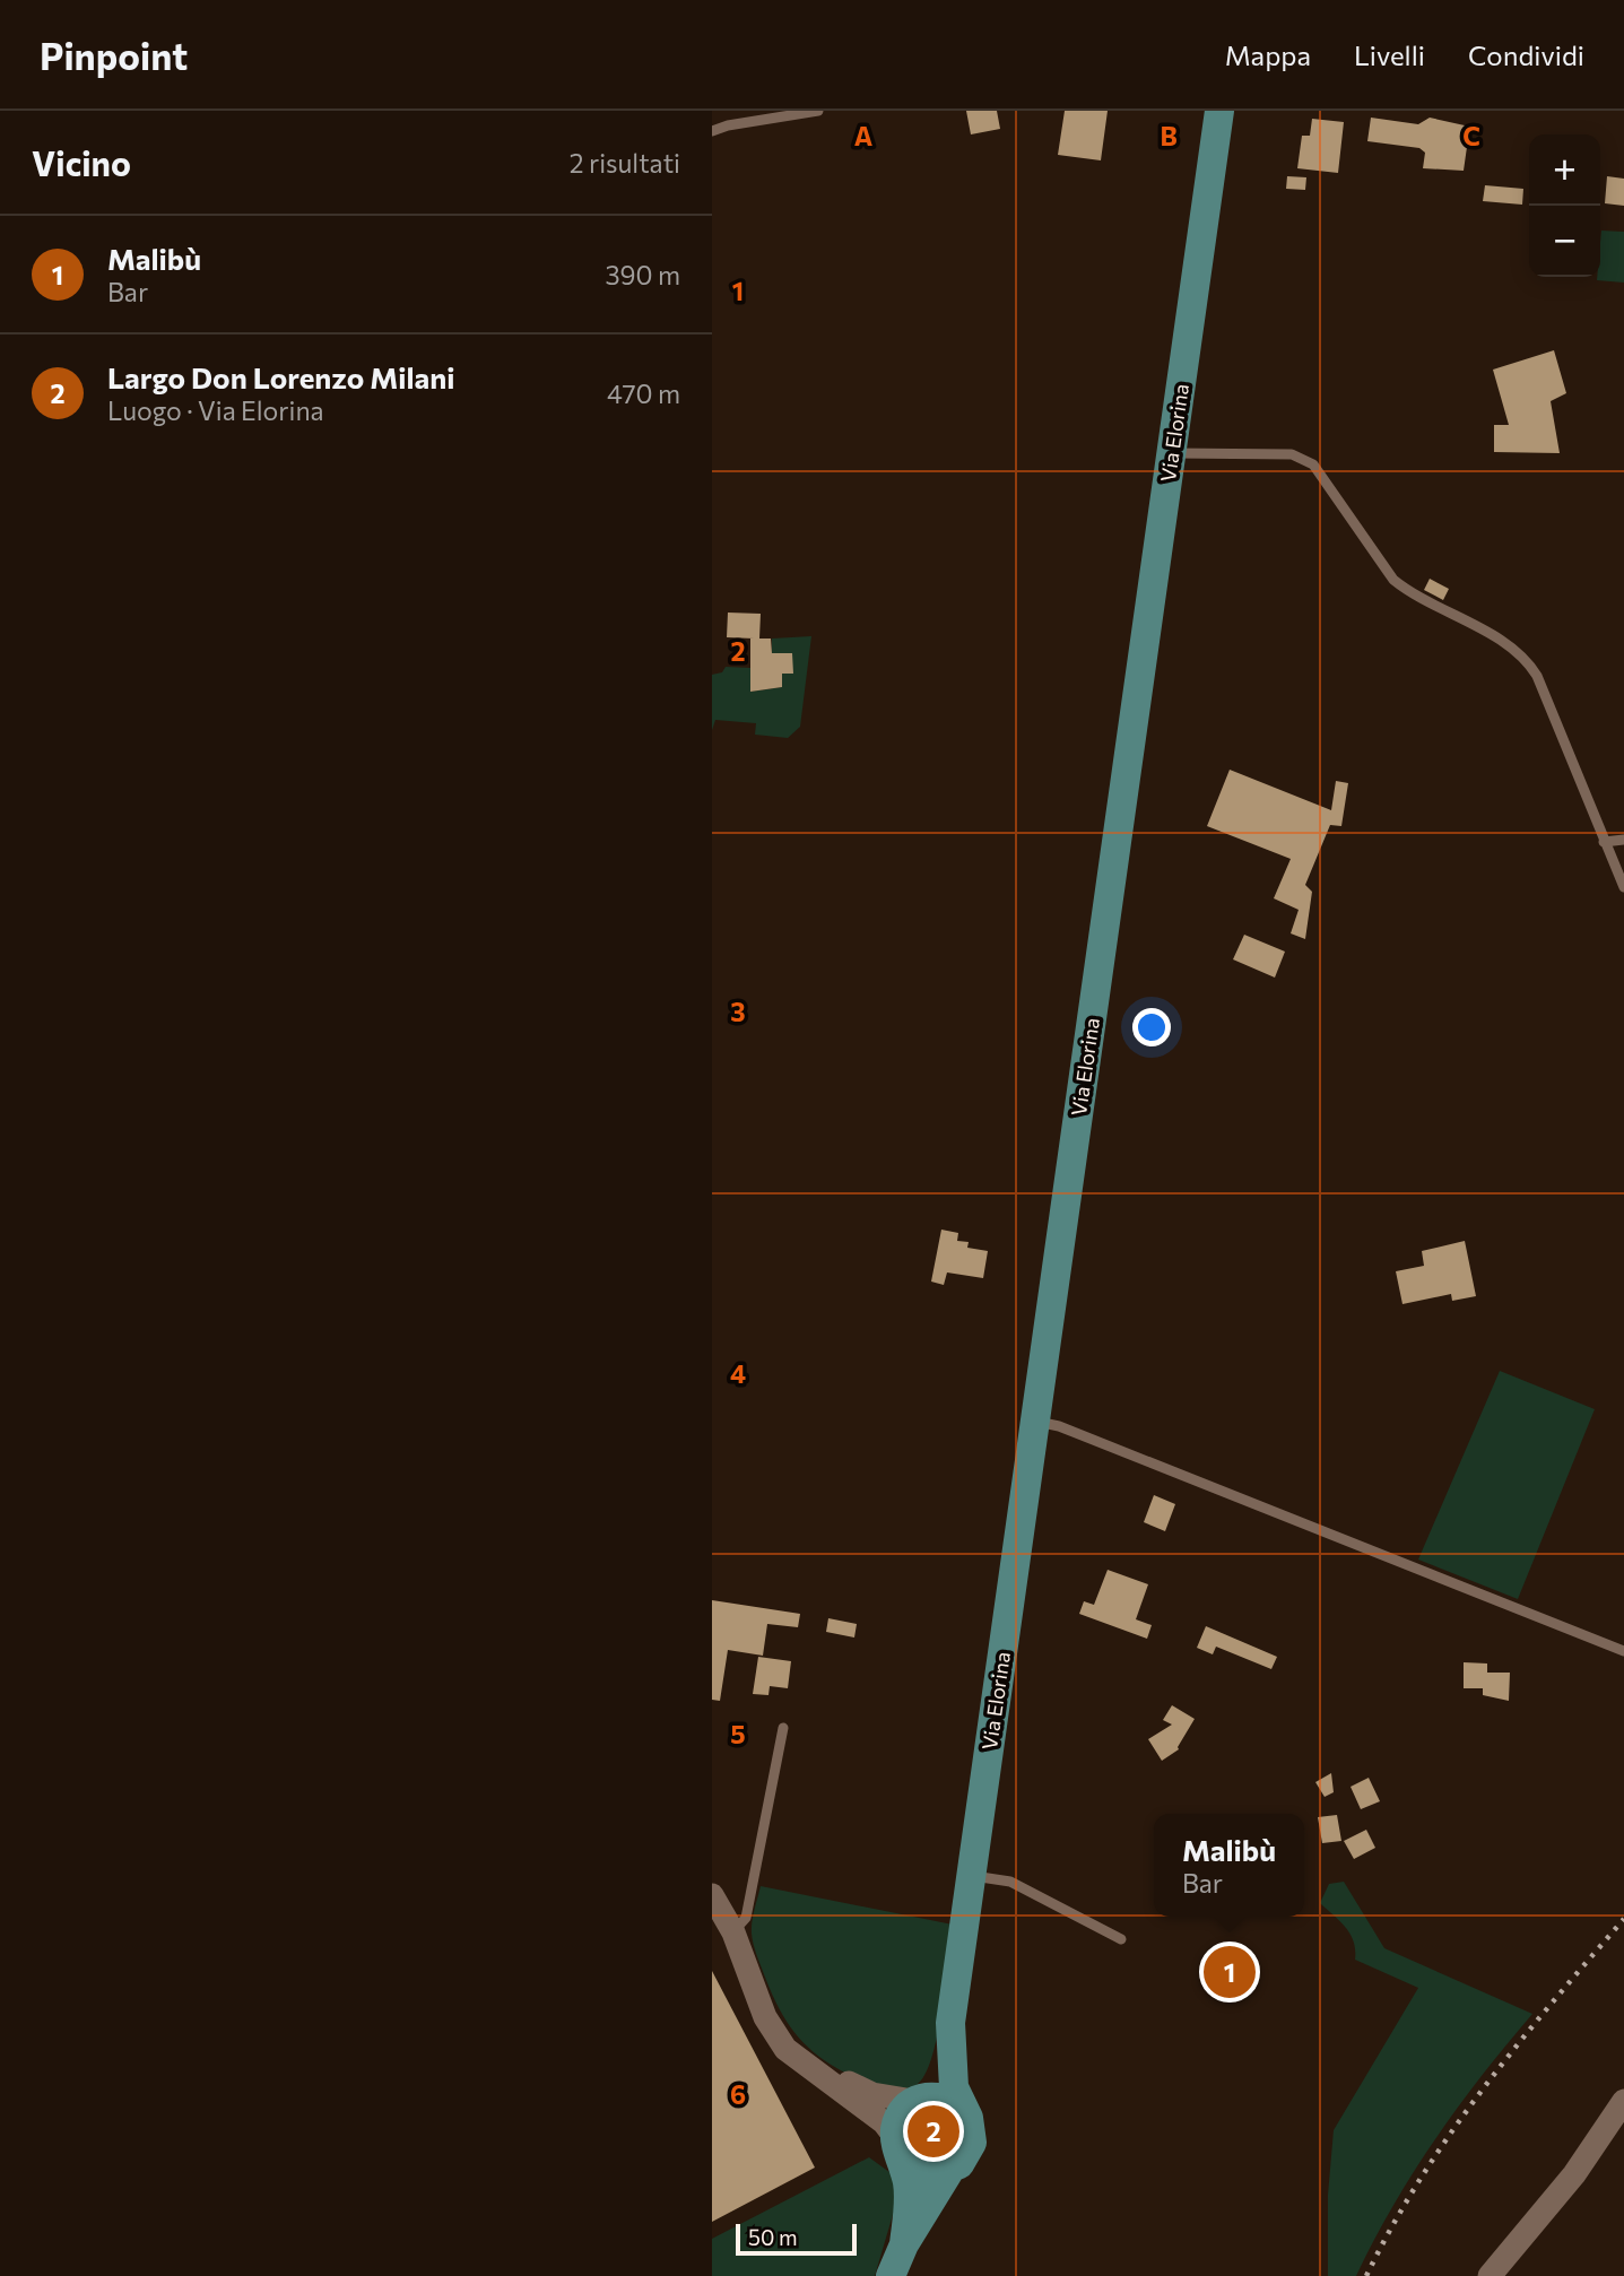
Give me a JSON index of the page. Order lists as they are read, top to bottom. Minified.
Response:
{"streets":{"main road":["Via Elorina"]},"scale_bar":"50 m","page":{"header":"Pinpoint","nav":["Mappa","Livelli","Condividi"],"heading":["Vicino","2 risultati"],"map_buttons":["+","−"],"list":[{"mark":"1","name":"Malibù","note":"Bar","value":"390 m"},{"mark":"2","name":"Largo Don Lorenzo Milani","note":"Luogo · Via Elorina","value":"470 m"}],"popup":["Malibù","Bar"],"pins":["1","2"],"scale":"50 m"},"grid":{"columns":["A","B","C"],"rows":["1","2","3","4","5","6"]}}
